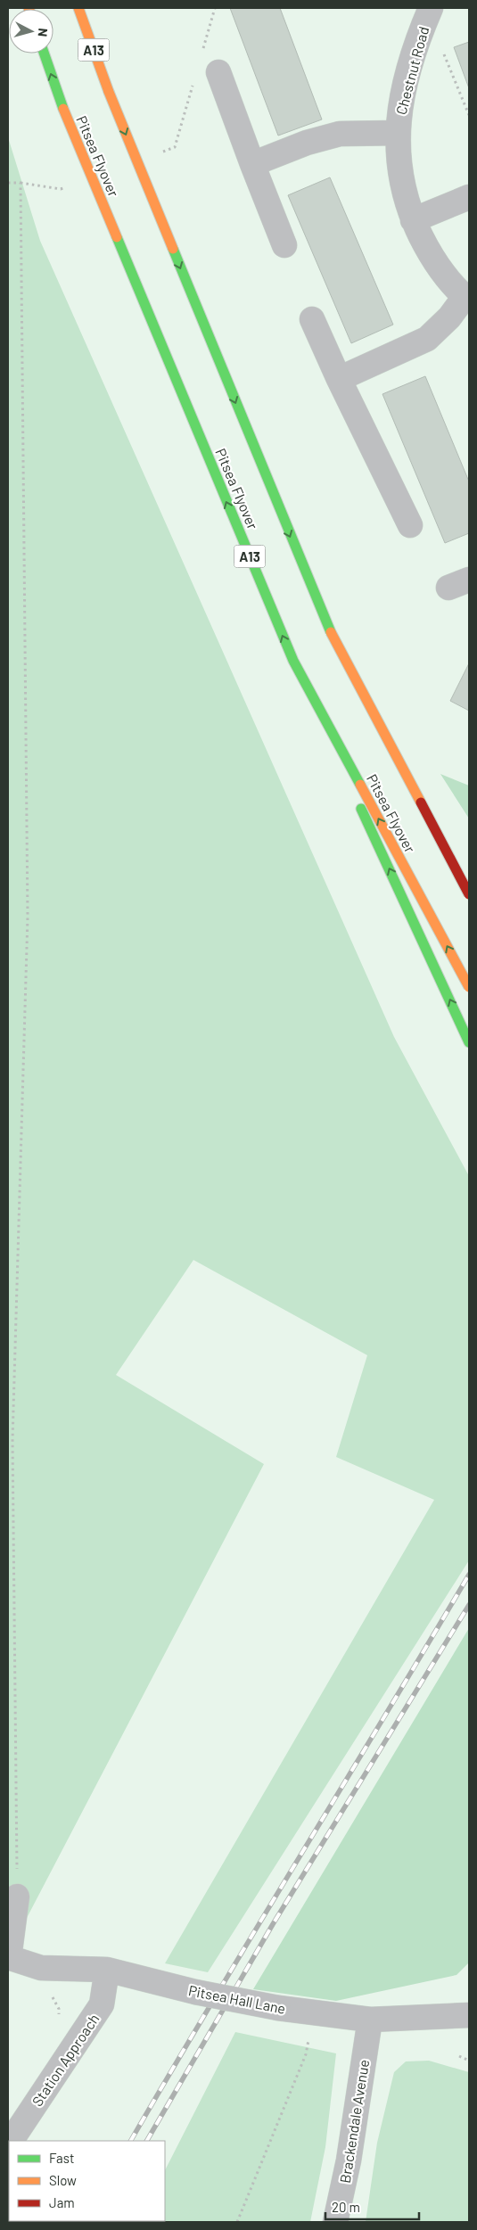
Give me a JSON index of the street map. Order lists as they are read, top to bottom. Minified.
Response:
{"streets":{"highway":["A13","Pitsea Flyover"],"street":["Chestnut Road","Pitsea Hall Lane","Station Approach","Brackendale Avenue"]},"crossings":[["A13","Pitsea Flyover"],["Pitsea Hall Lane","Station Approach"],["Pitsea Hall Lane","Brackendale Avenue"]],"legend":["Fast","Slow","Jam"],"scale_bar":"20 m","north":"right"}
